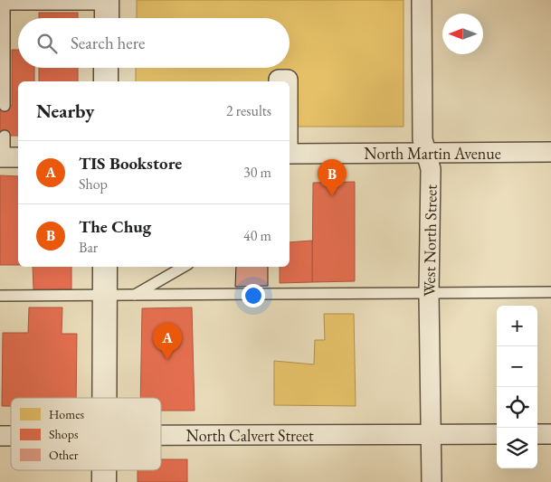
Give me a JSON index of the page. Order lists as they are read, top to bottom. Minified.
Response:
{"streets":{"street":["North Martin Avenue","West North Street","North Calvert Street"]},"crossings":[["North Martin Avenue","West North Street"],["West North Street","North Calvert Street"]],"legend":["Homes","Shops","Other"],"north":"left","page":{"search":"Search here","heading":["Nearby","2 results"],"list":[{"mark":"A","name":"TIS Bookstore","note":"Shop","value":"30 m"},{"mark":"B","name":"The Chug","note":"Bar","value":"40 m"}],"pins":["B","A"],"map_buttons":["+","−"]}}
